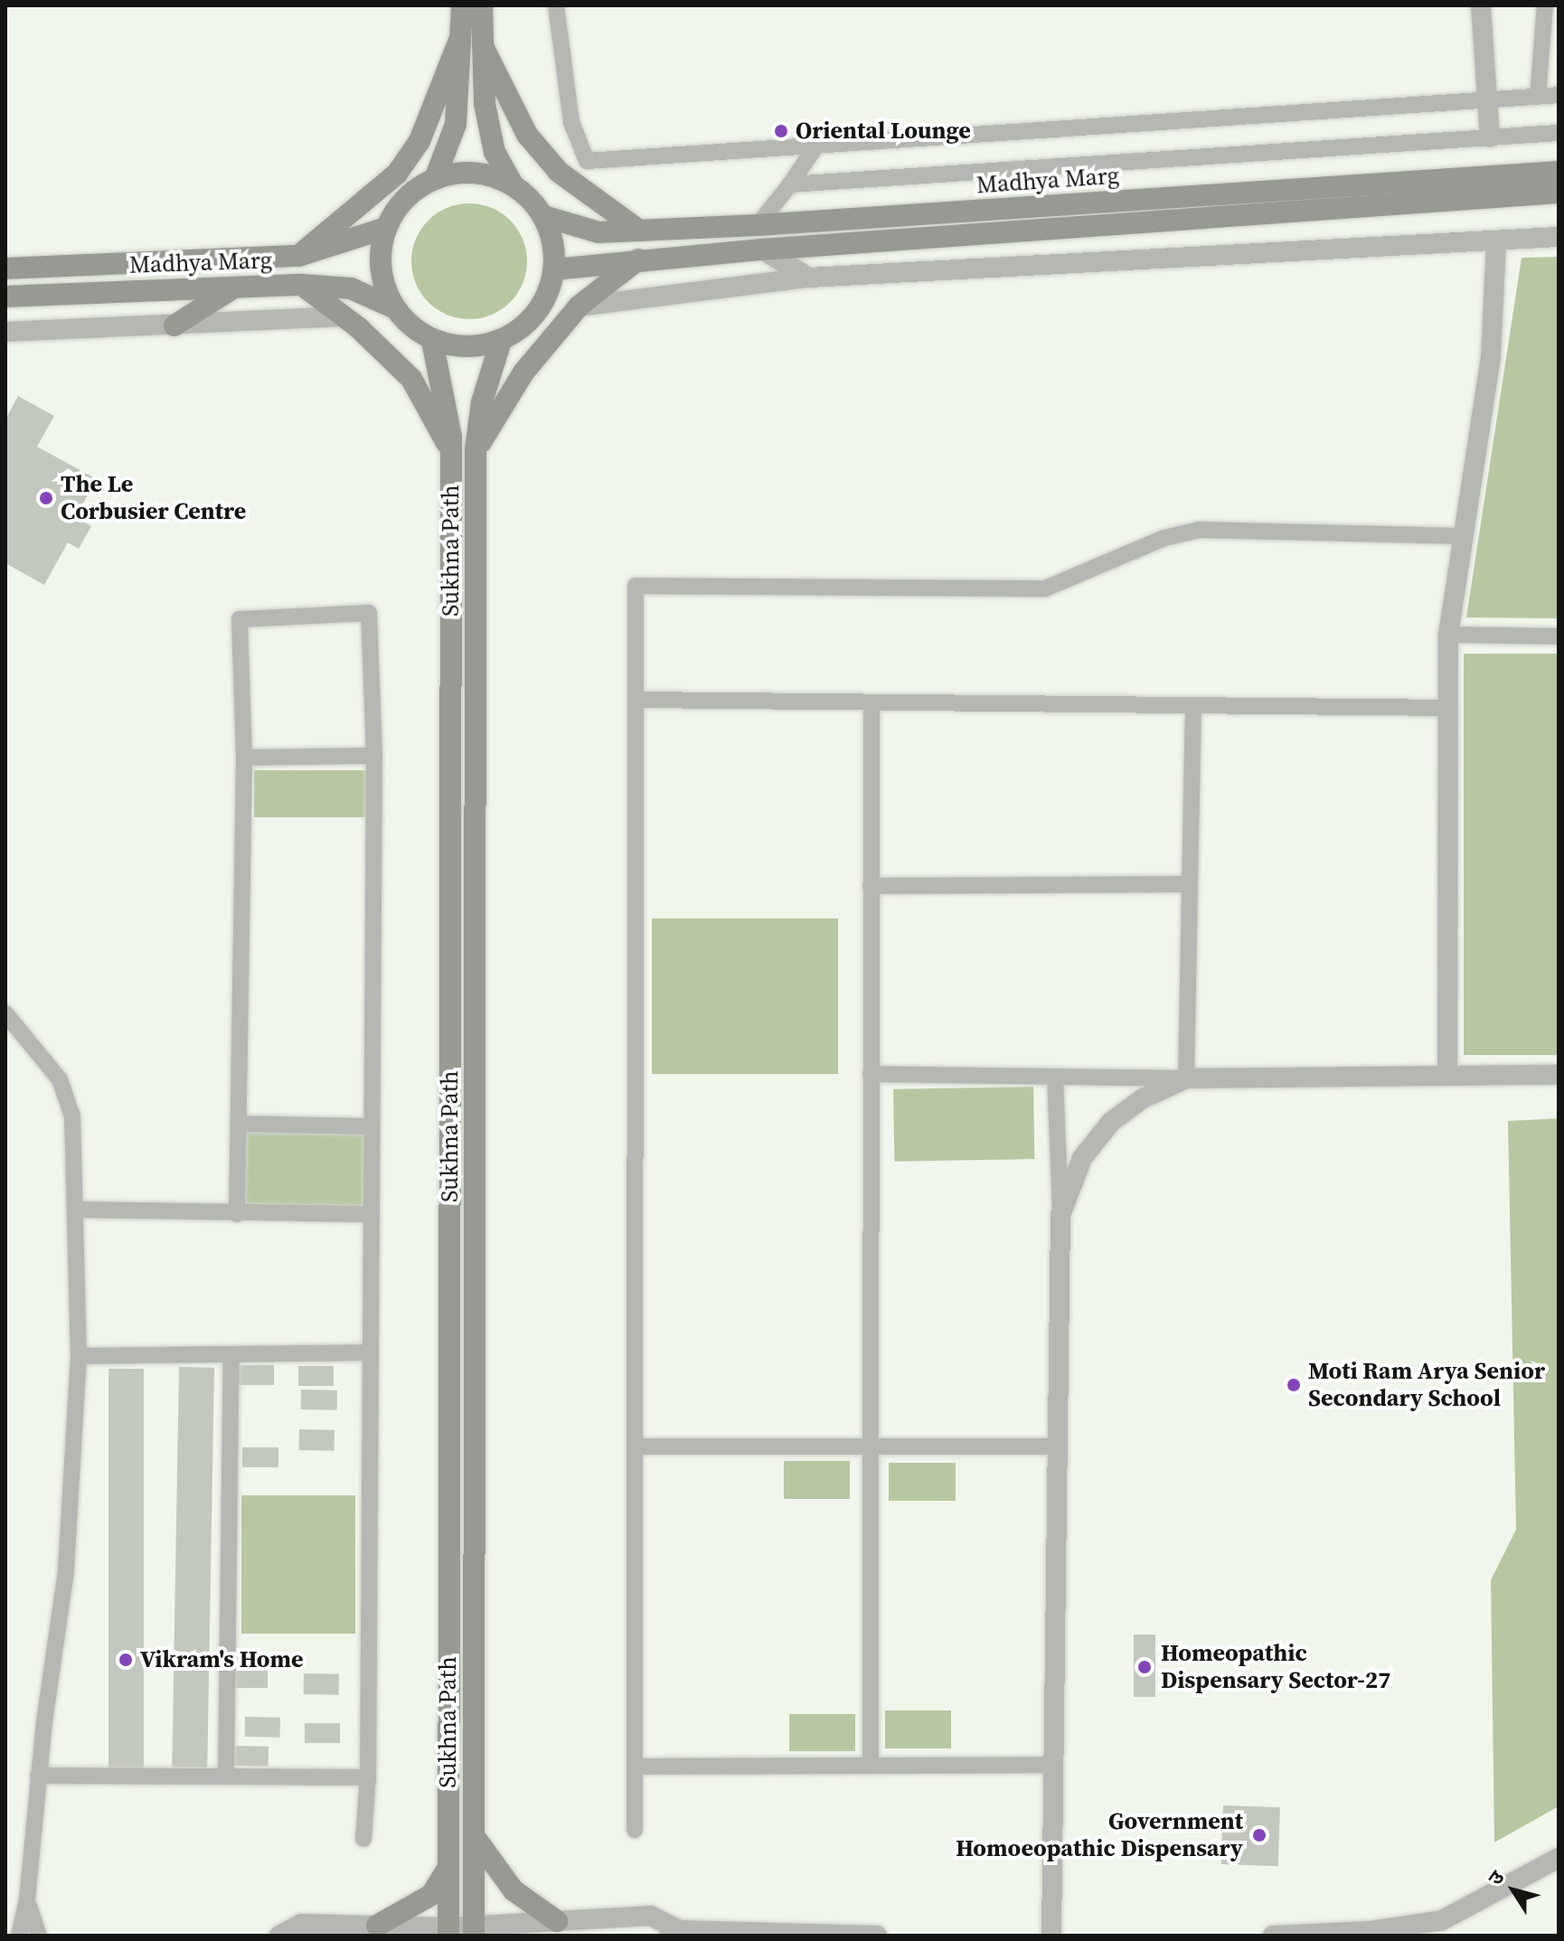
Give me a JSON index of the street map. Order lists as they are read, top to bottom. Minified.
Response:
{"streets":{"main road":["Madhya Marg","Sukhna Path"]},"crossings":[["Madhya Marg","Sukhna Path"]],"places":["Oriental Lounge","The Le Corbusier Centre","Moti Ram Arya Senior Secondary School","Vikram's Home","Homeopathic Dispensary Sector-27","Government Homoeopathic Dispensary"],"north":"top left"}
